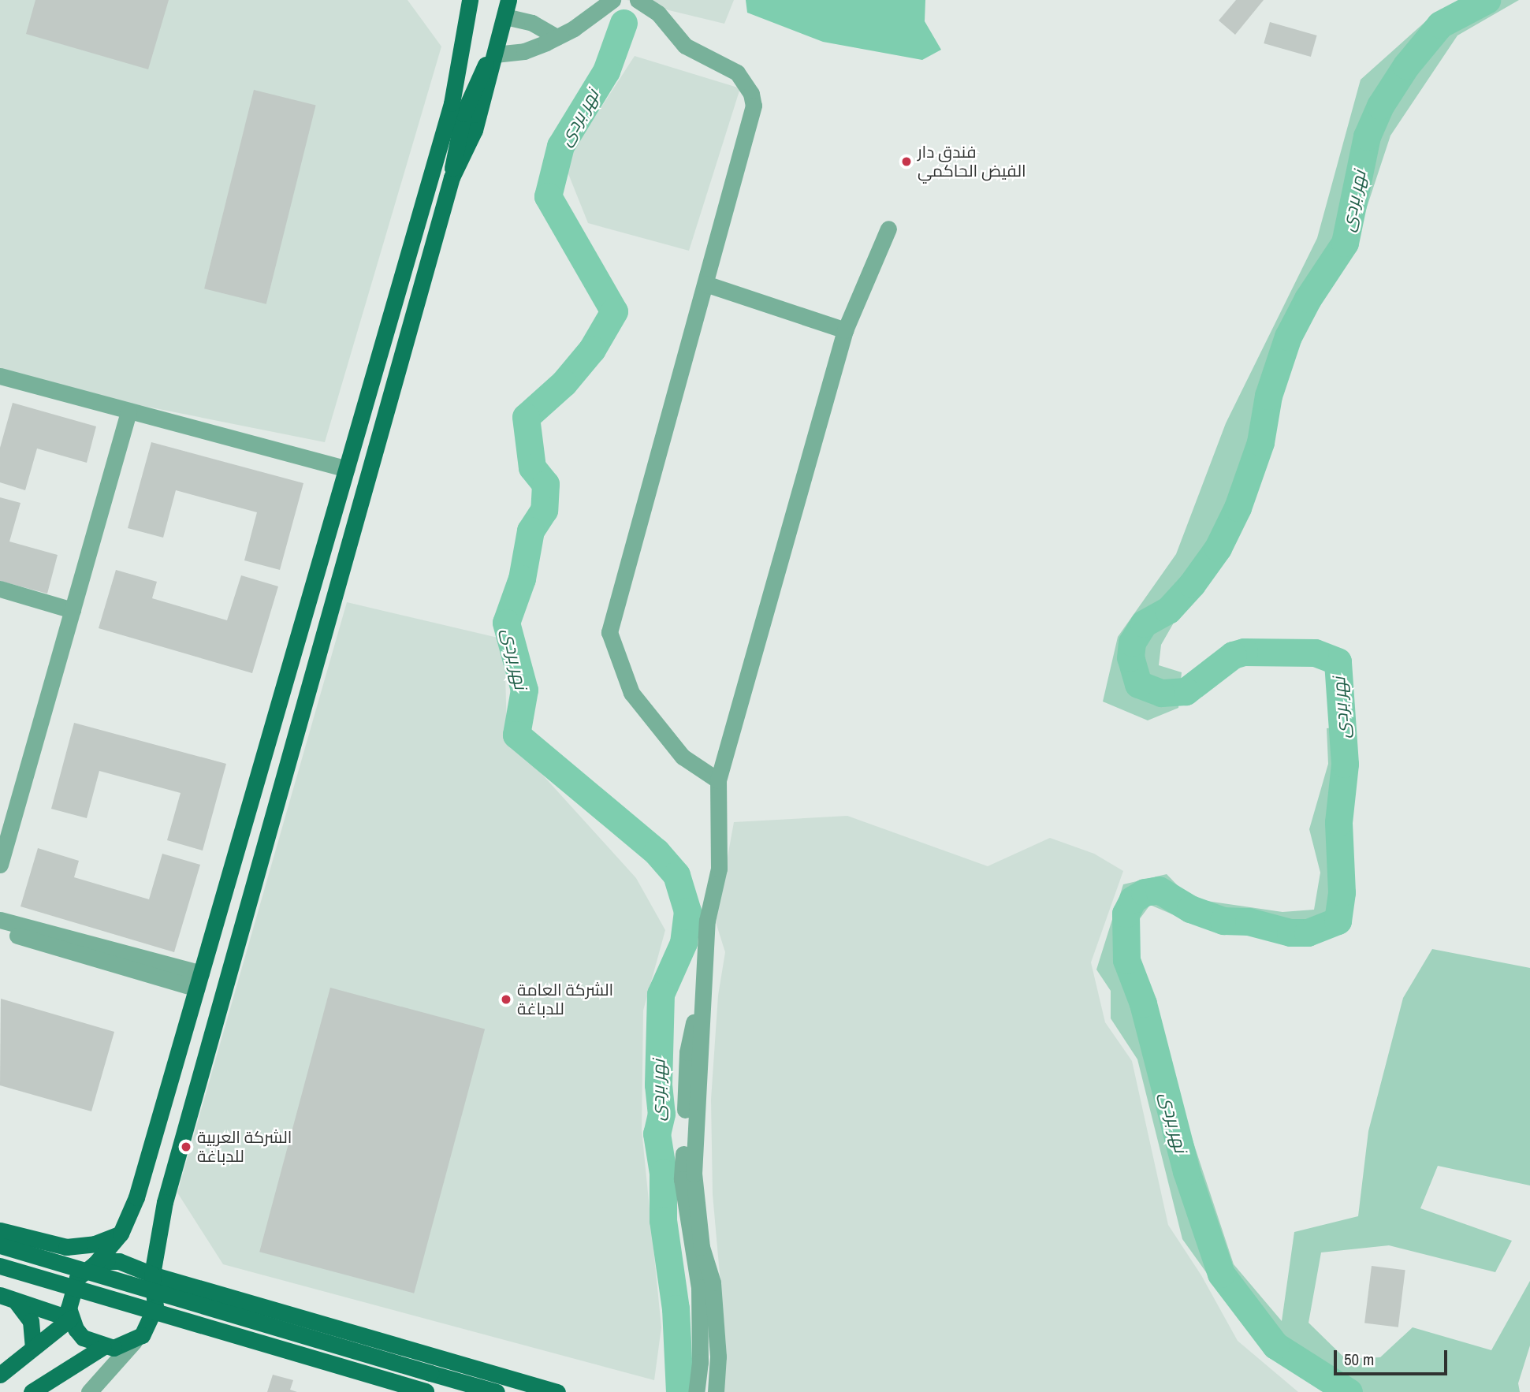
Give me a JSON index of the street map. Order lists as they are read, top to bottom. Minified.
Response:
{"water":["نهر بردى"],"places":["فندق دار الفيض الحاكمي","الشركة العامة للدباغة","الشركة العربية للدباغة"],"scale_bar":"50 m"}
